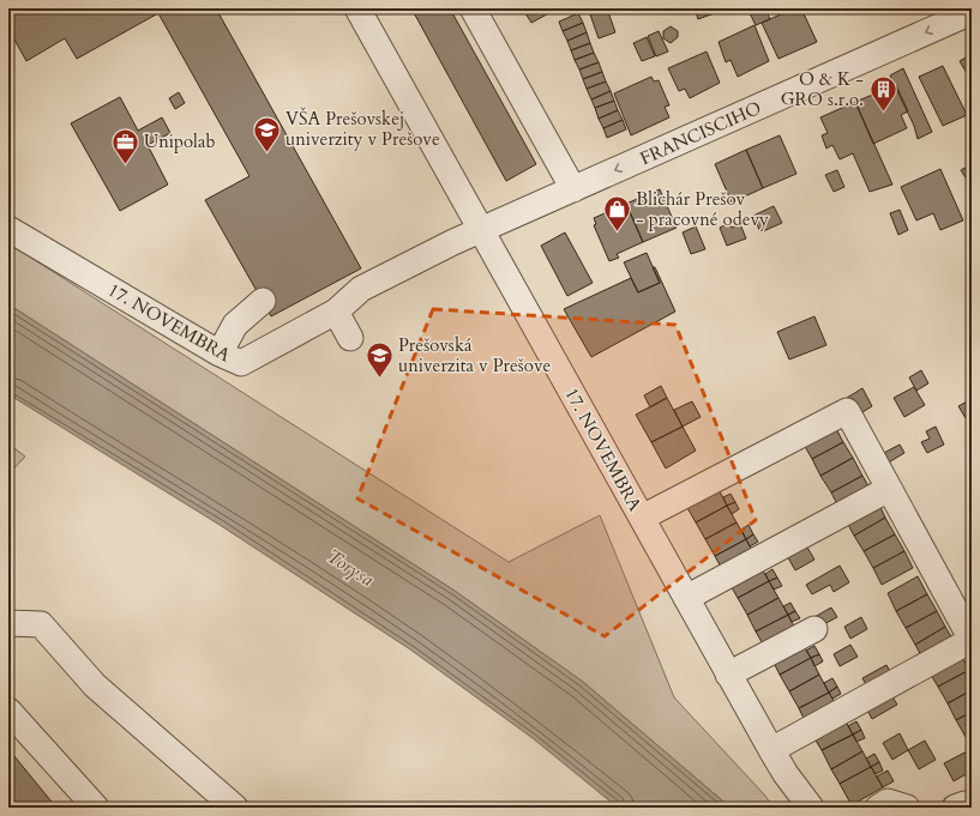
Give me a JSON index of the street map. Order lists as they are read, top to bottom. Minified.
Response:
{"streets":{"street":["FRANCISCIHO","17. NOVEMBRA"]},"crossings":[["FRANCISCIHO","17. NOVEMBRA"]],"one_way":["FRANCISCIHO"],"water":["Torysa"],"places":{"building":["O & K - GRO s.r.o."],"school or university":["VŠA Prešovskej univerzity v Prešove","Prešovská univerzita v Prešove"],"office":["Unipolab"],"shop":["Blichár Prešov - pracovné odevy"]}}
